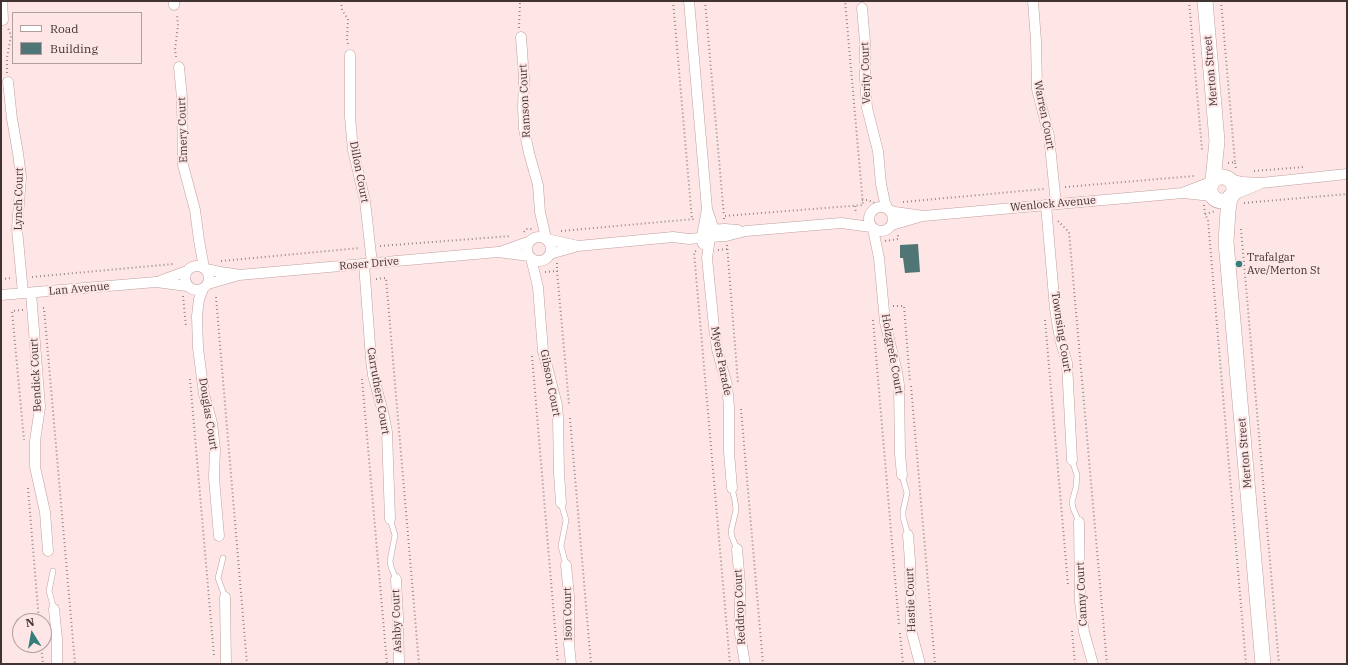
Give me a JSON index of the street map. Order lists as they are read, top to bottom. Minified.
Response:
{"streets":{"street":["Merton Street","Verity Court","Ramson Court","Warren Court","Emery Court","Dillon Court","Lynch Court","Wenlock Avenue","Roser Drive","Lan Avenue","Townsing Court","Holzgrefe Court","Myers Parade","Bendick Court","Gibson Court","Carruthers Court","Douglas Court","Canny Court","Hastie Court","Reddrop Court","Ison Court","Ashby Court"]},"crossings":[["Merton Street","Wenlock Avenue"],["Verity Court","Wenlock Avenue"],["Verity Court","Holzgrefe Court"],["Ramson Court","Roser Drive"],["Ramson Court","Gibson Court"],["Warren Court","Wenlock Avenue"],["Warren Court","Townsing Court"],["Emery Court","Roser Drive"],["Emery Court","Lan Avenue"],["Emery Court","Douglas Court"],["Dillon Court","Roser Drive"],["Dillon Court","Carruthers Court"],["Lynch Court","Lan Avenue"],["Lynch Court","Bendick Court"],["Wenlock Avenue","Townsing Court"],["Wenlock Avenue","Holzgrefe Court"],["Roser Drive","Lan Avenue"],["Roser Drive","Gibson Court"],["Roser Drive","Carruthers Court"],["Roser Drive","Douglas Court"],["Lan Avenue","Bendick Court"]],"places":["Trafalgar Ave/Merton St"],"legend":["Road","Building"],"north":"top"}
